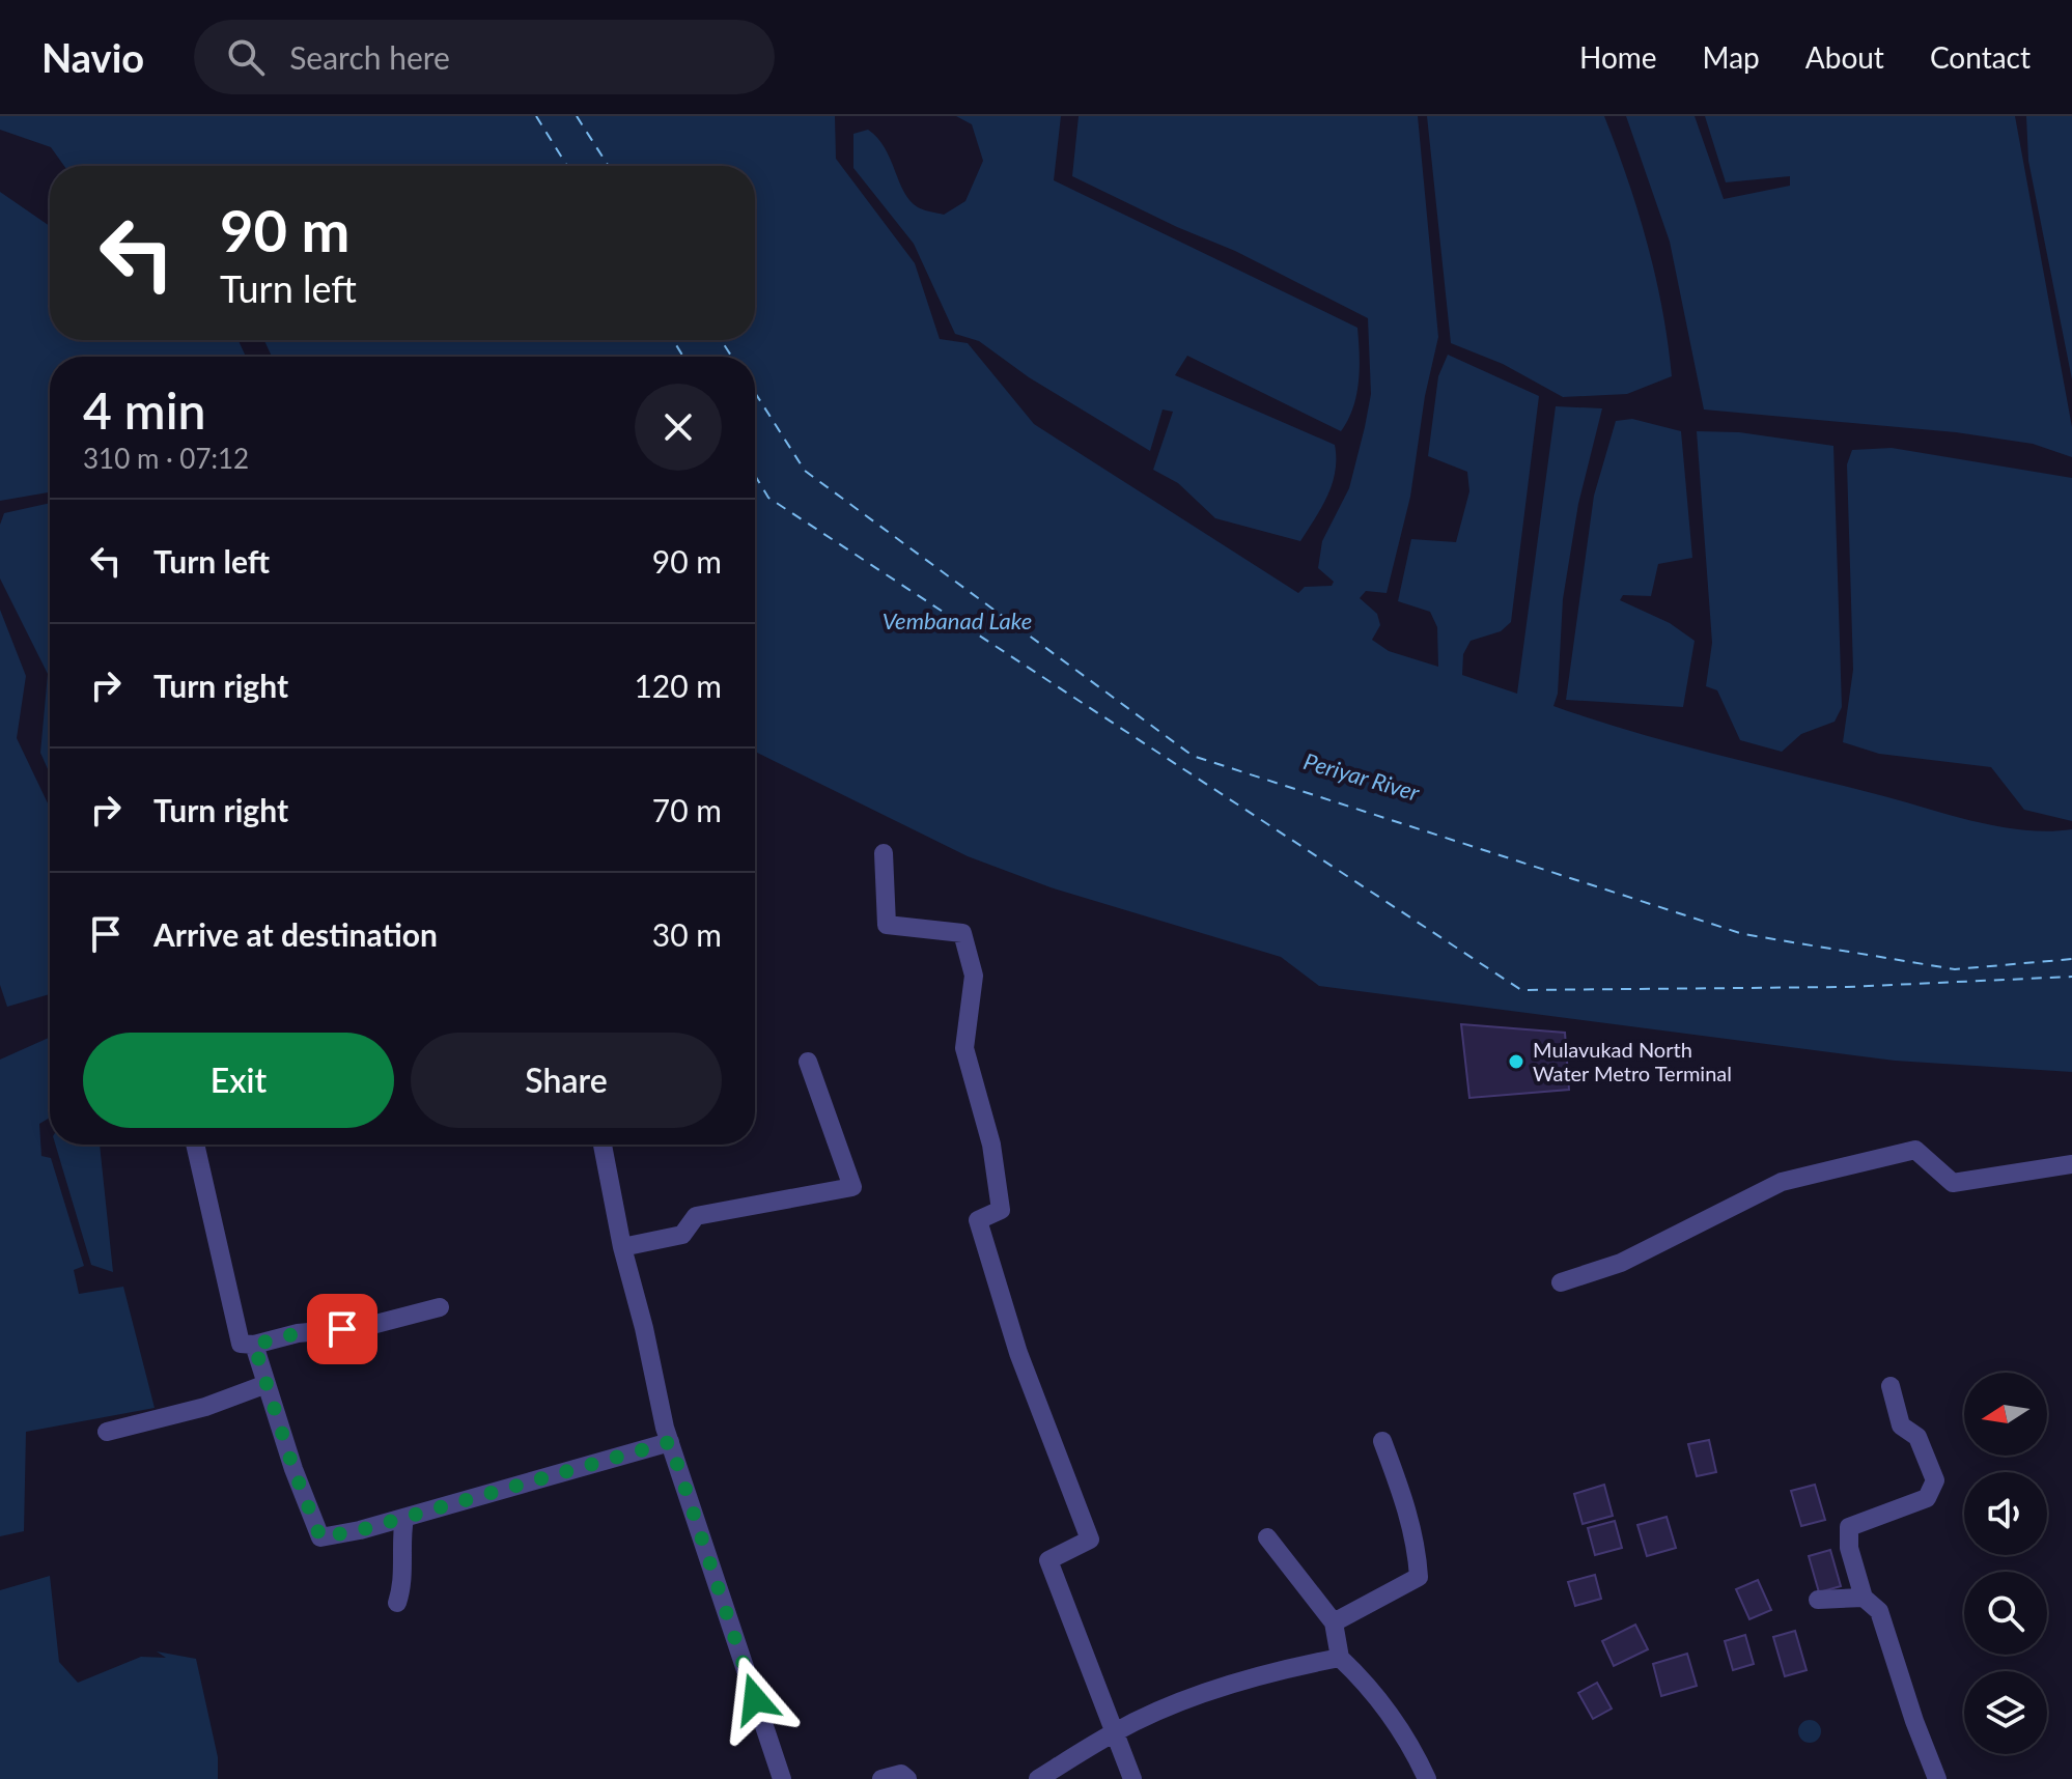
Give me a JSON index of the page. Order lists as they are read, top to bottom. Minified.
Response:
{"water":["Vembanad Lake","Periyar River"],"places":["Mulavukad North Water Metro Terminal"],"north":"left","page":{"header":"Navio","search":"Search here","nav":["Home","Map","About","Contact"],"turn":["90 m","Turn left"],"heading":["4 min","310 m · 07:12"],"list":[{"name":"Turn left","value":"90 m"},{"name":"Turn right","value":"120 m"},{"name":"Turn right","value":"70 m"},{"name":"Arrive at destination","value":"30 m"}],"buttons":["Exit","Share"]}}
